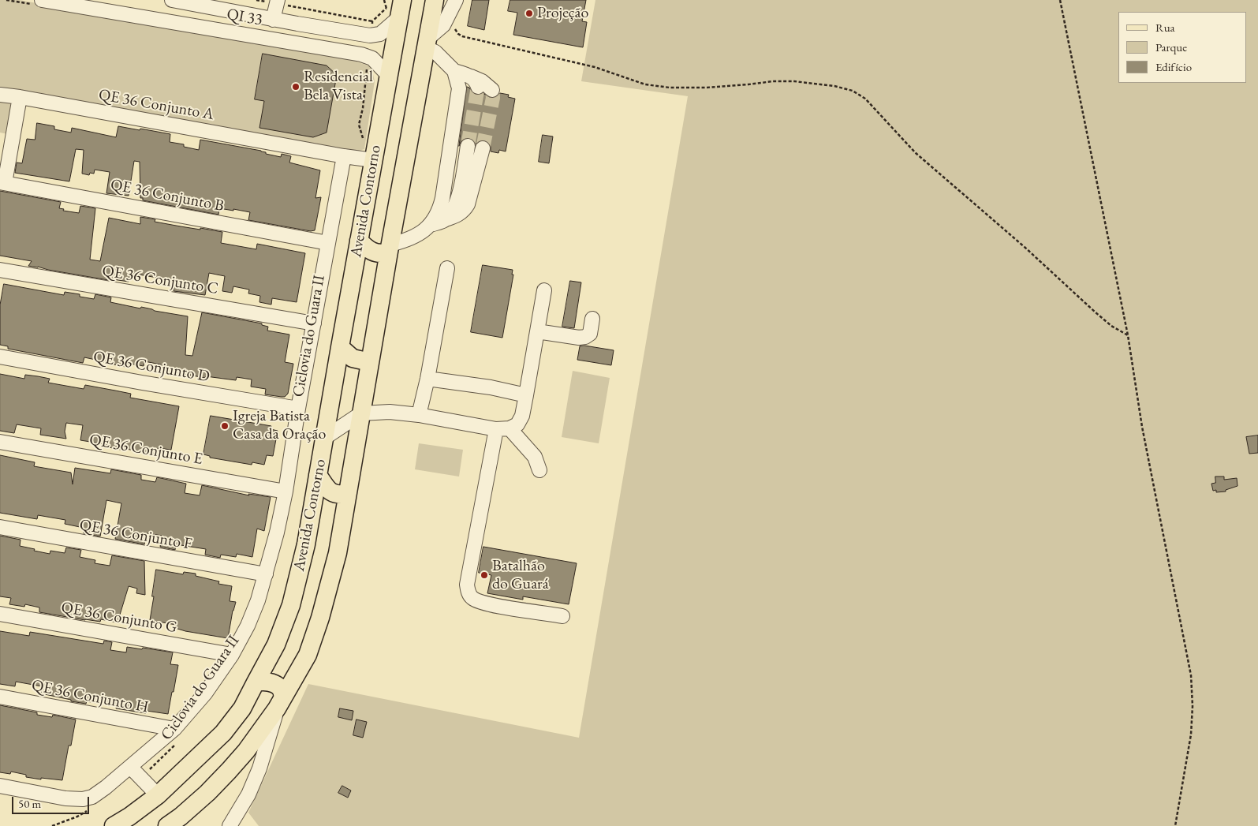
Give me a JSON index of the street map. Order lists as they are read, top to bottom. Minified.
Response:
{"streets":{"main road":["Avenida Contorno"],"street":["QI 33","QE 36 Conjunto A","QE 36 Conjunto B","QE 36 Conjunto C","QE 36 Conjunto D","QE 36 Conjunto E","QE 36 Conjunto F","QE 36 Conjunto G","QE 36 Conjunto H"],"path":["Ciclovia do Guara II"]},"crossings":[["QI 33","Avenida Contorno"],["QE 36 Conjunto A","Avenida Contorno"],["Ciclovia do Guara II","QE 36 Conjunto H"]],"places":["Projeção","Residencial Bela Vista","Igreja Batista Casa da Oração","Batalhão do Guará"],"legend":["Rua","Parque","Edifício"],"scale_bar":"50 m"}
